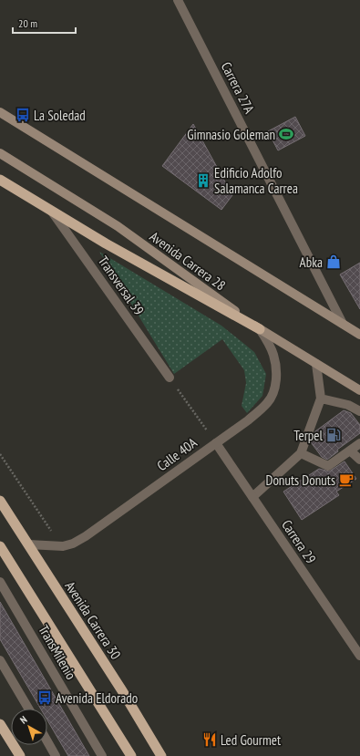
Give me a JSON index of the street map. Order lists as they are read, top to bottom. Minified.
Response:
{"streets":{"highway":["Avenida Carrera 30"],"main road":["Avenida Carrera 28"],"street":["Carrera 27A","Transversal 39","Calle 40A","Carrera 29","TransMilenio"]},"crossings":[["Carrera 27A","Avenida Carrera 28"],["Avenida Carrera 28","Calle 40A"],["Calle 40A","Carrera 29"],["Calle 40A","Avenida Carrera 30"]],"places":{"bus stop":["La Soledad","Avenida Eldorado"],"sports":["Gimnasio Goleman"],"building":["Edificio Adolfo Salamanca Carrea"],"shop":["Abka"],"fuel station":["Terpel"],"cafe":["Donuts Donuts"],"restaurant":["Led Gourmet"]},"scale_bar":"20 m","north":"top left"}
